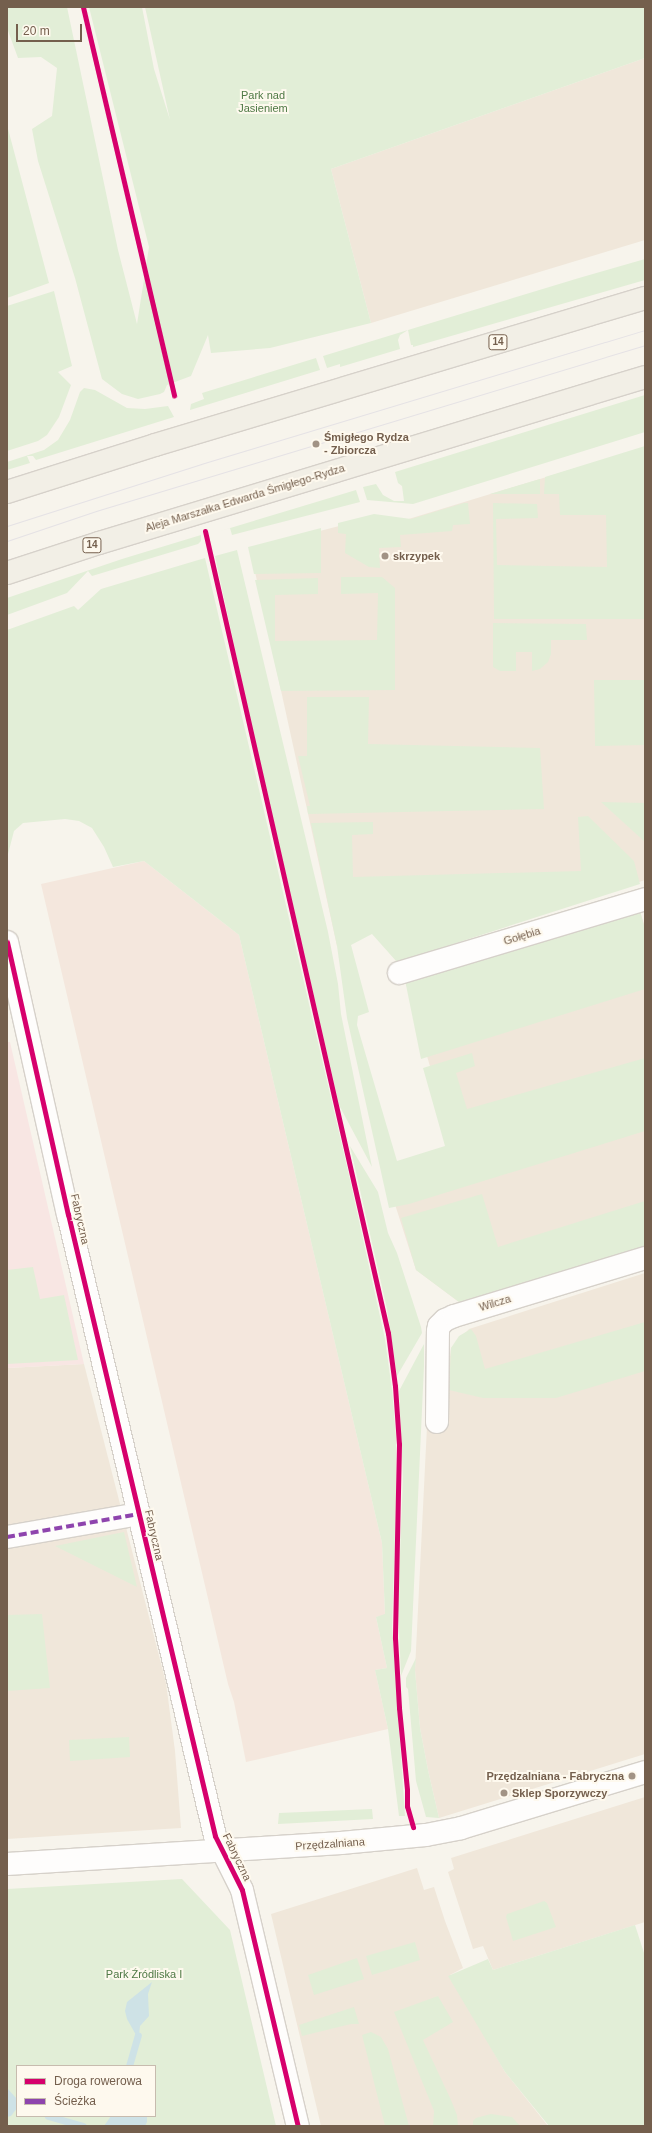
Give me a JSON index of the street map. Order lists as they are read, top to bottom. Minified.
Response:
{"streets":{"main road":["14","Aleja Marszałka Edwarda Śmigłego-Rydza"],"street":["Gołębia","Fabryczna","Wilcza","Przędzalniana"]},"crossings":[["Fabryczna","Przędzalniana"]],"parks":["Park nad Jasieniem","Park Źródliska I"],"places":["Śmigłego Rydza - Zbiorcza","skrzypek","Przędzalniana - Fabryczna","Sklep Sporzywczy"],"legend":["Droga rowerowa","Ścieżka"],"scale_bar":"20 m"}
